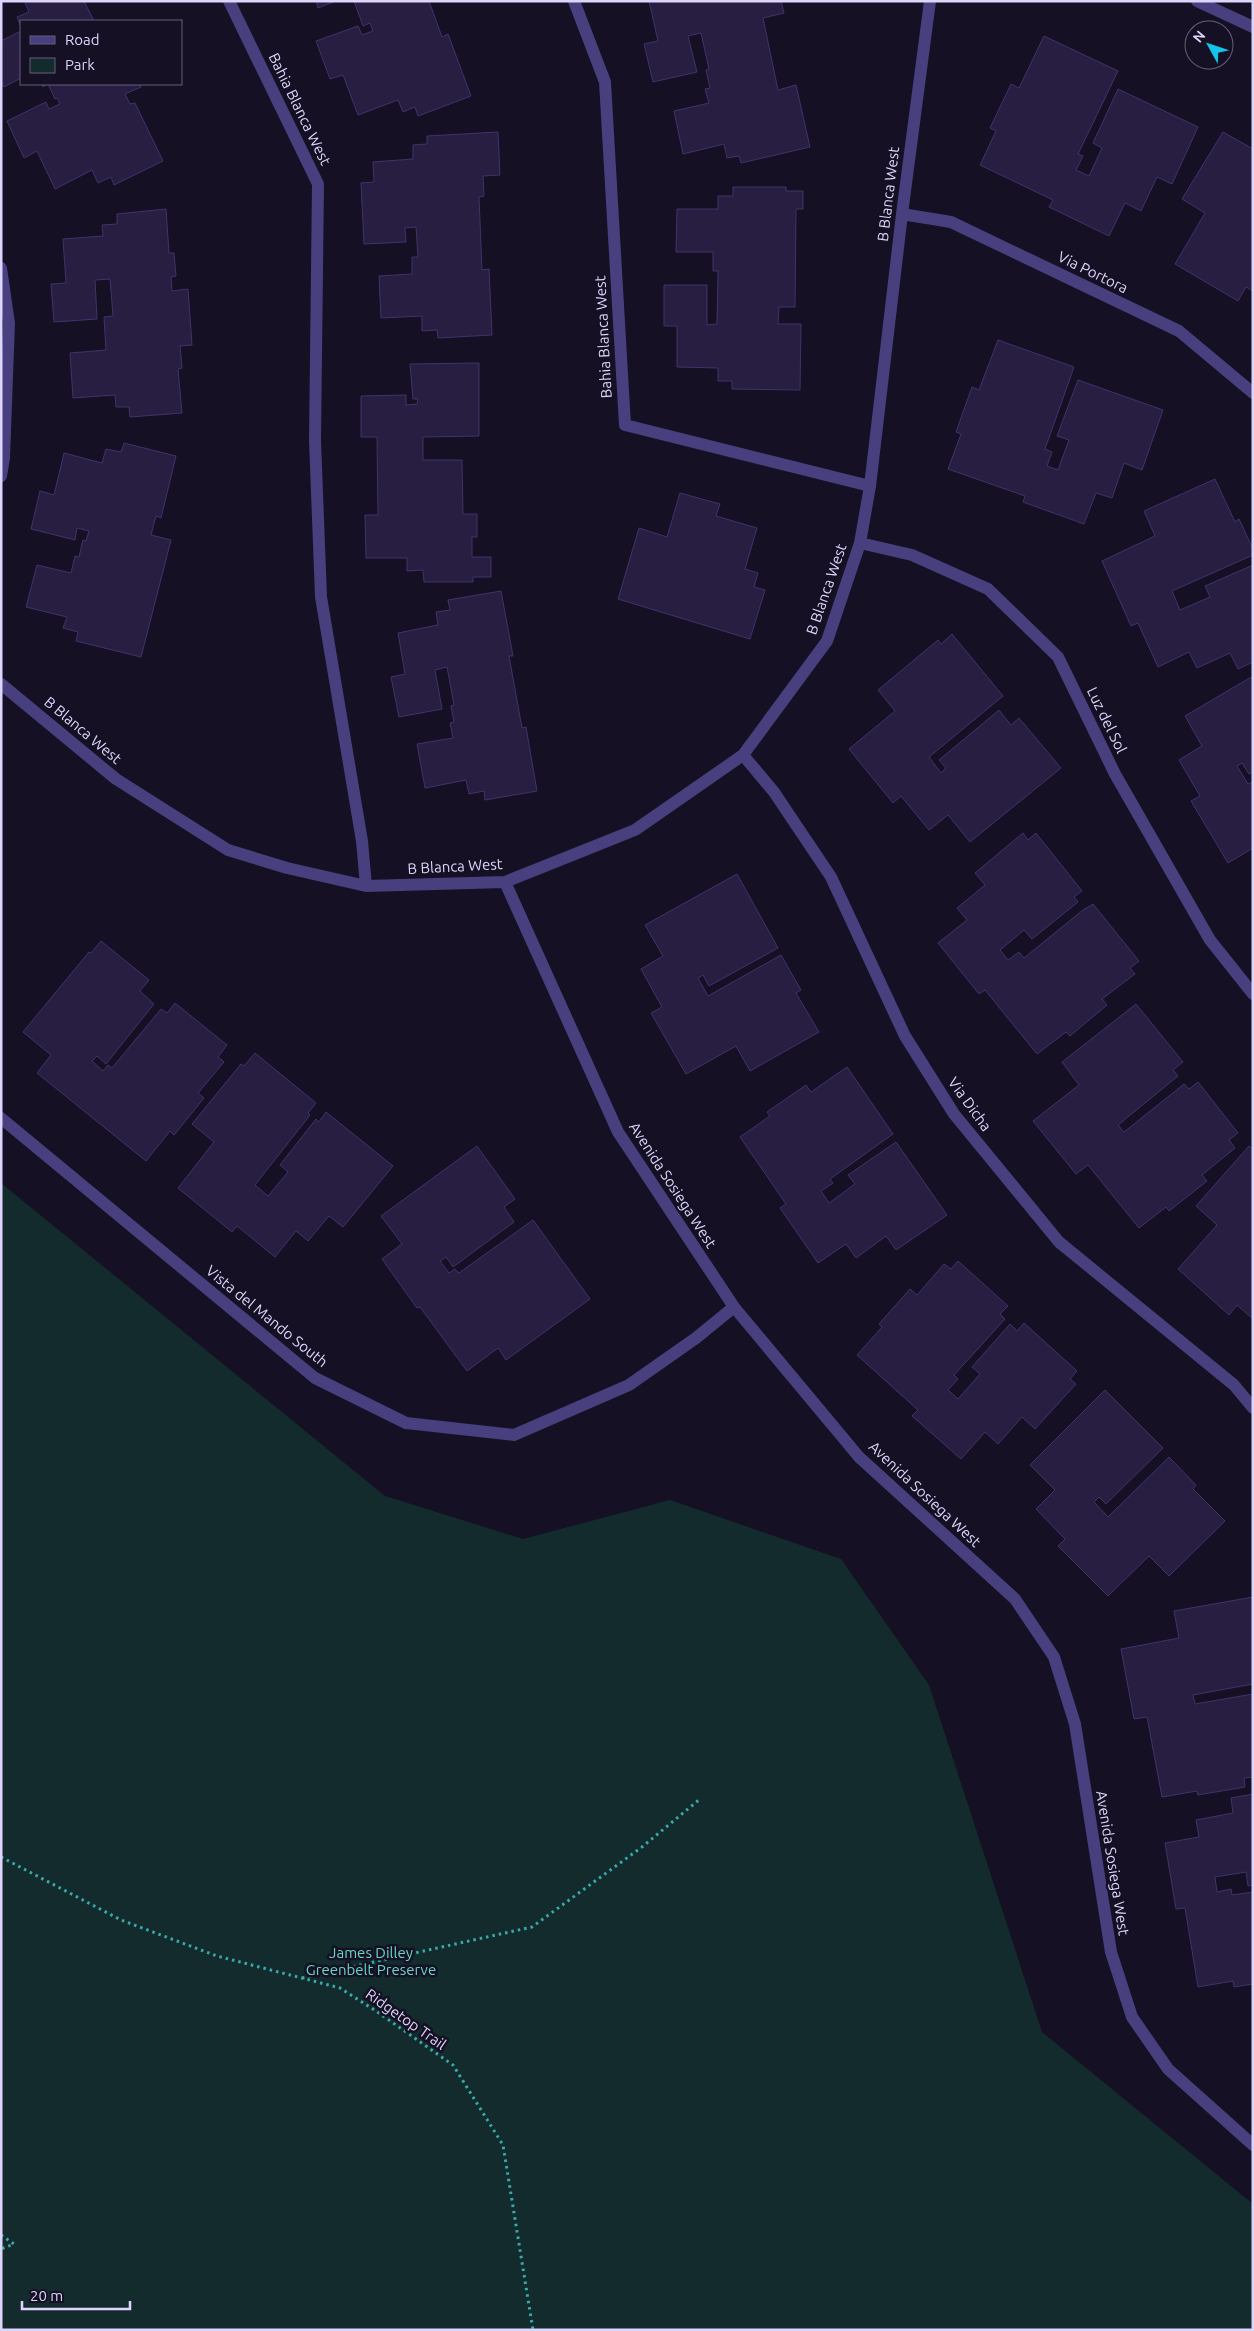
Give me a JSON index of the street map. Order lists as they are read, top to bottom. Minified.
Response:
{"streets":{"street":["Bahia Blanca West","B Blanca West","Via Portora","Luz del Sol","Via Dicha","Avenida Sosiega West","Vista del Mando South"],"path":["Ridgetop Trail"]},"crossings":[["Bahia Blanca West","B Blanca West"],["B Blanca West","Via Portora"],["B Blanca West","Luz del Sol"],["B Blanca West","Via Dicha"],["B Blanca West","Avenida Sosiega West"],["Avenida Sosiega West","Vista del Mando South"]],"parks":["James Dilley Greenbelt Preserve"],"legend":["Road","Park"],"scale_bar":"20 m","north":"top left"}
